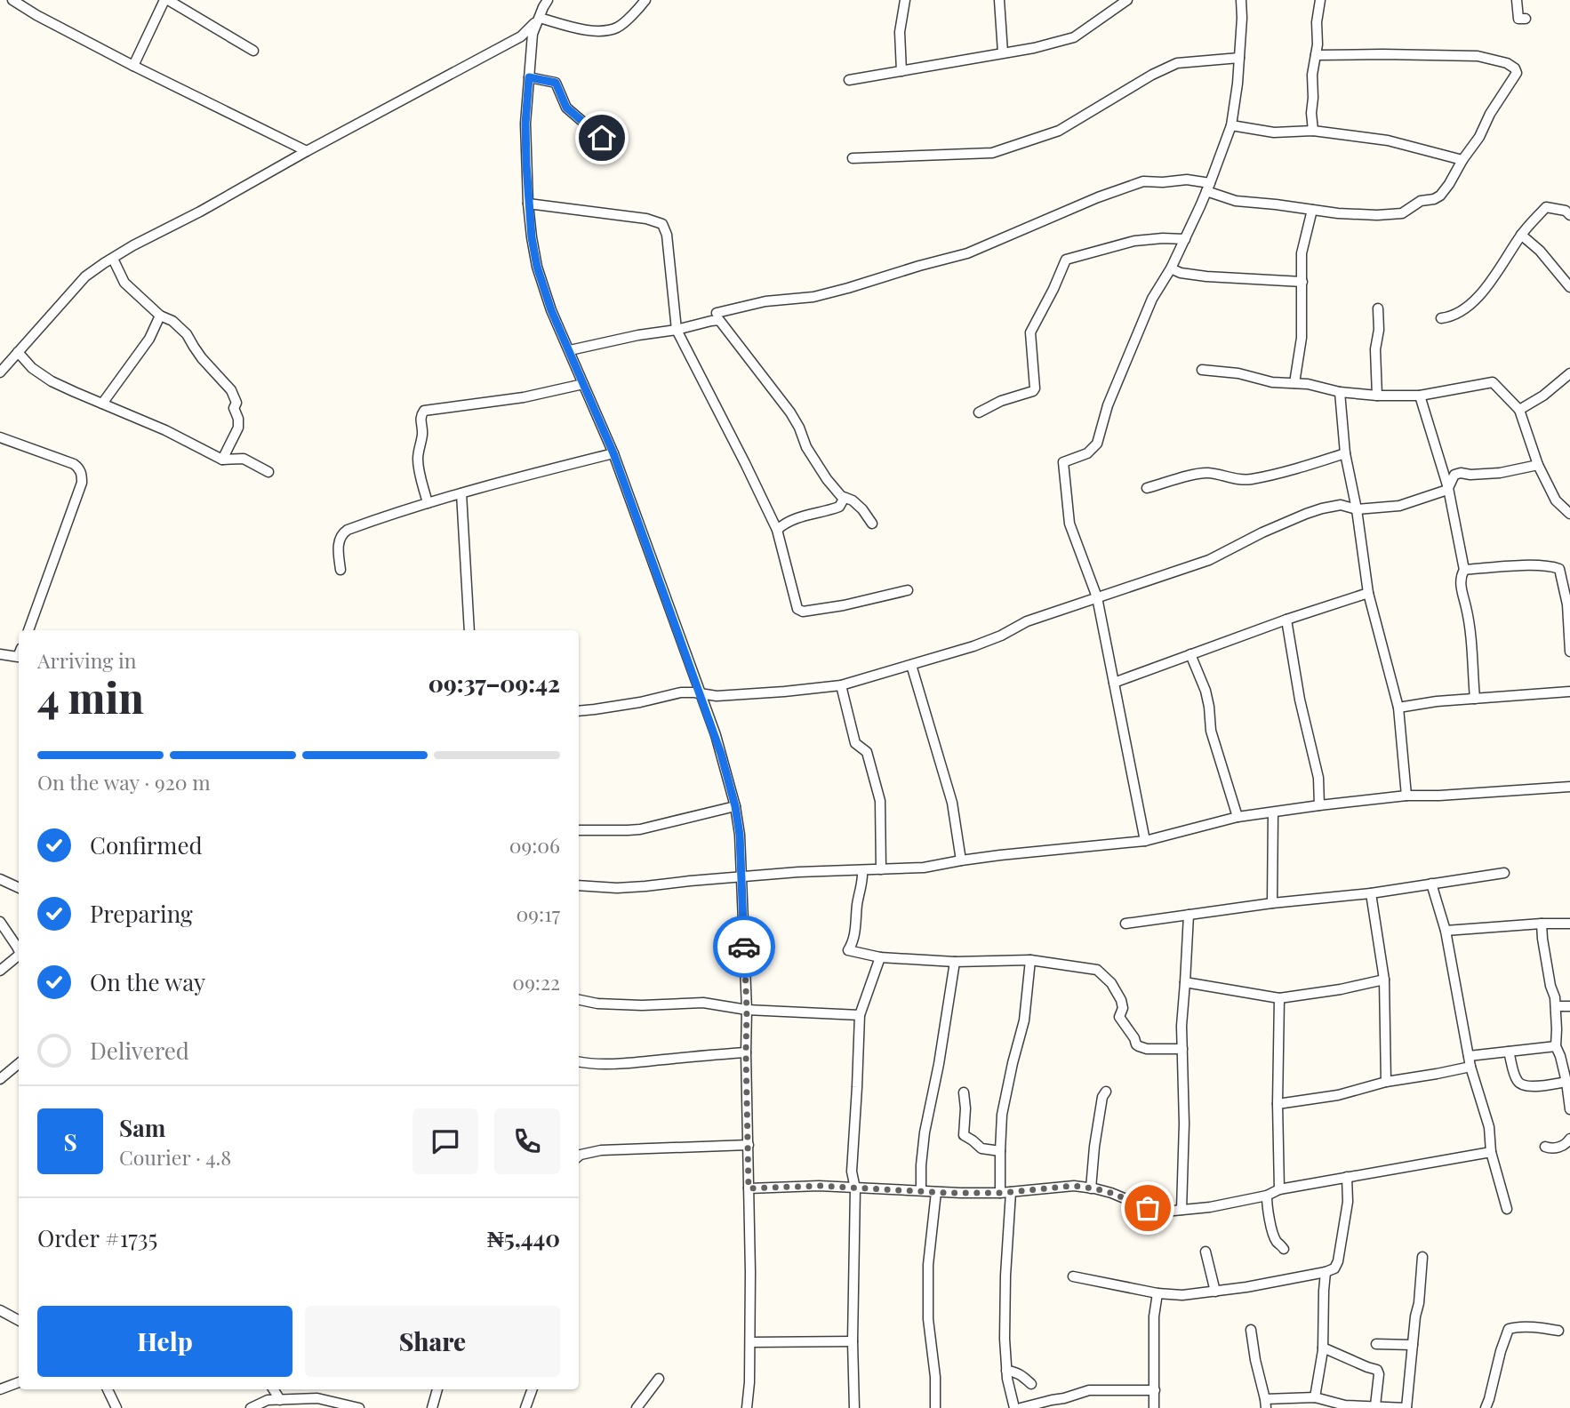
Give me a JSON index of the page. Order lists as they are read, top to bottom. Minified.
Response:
{"page":{"heading":["4 min","Arriving in","09:37–09:42"],"panel":["Sam","Courier · 4.8","Order #1735","₦5,440"],"bar":"On the way · 920 m","list":[["Confirmed","09:06"],["Preparing","09:17"],["On the way","09:22"],"Delivered"],"round":"S","buttons":["Help","Share"]}}
